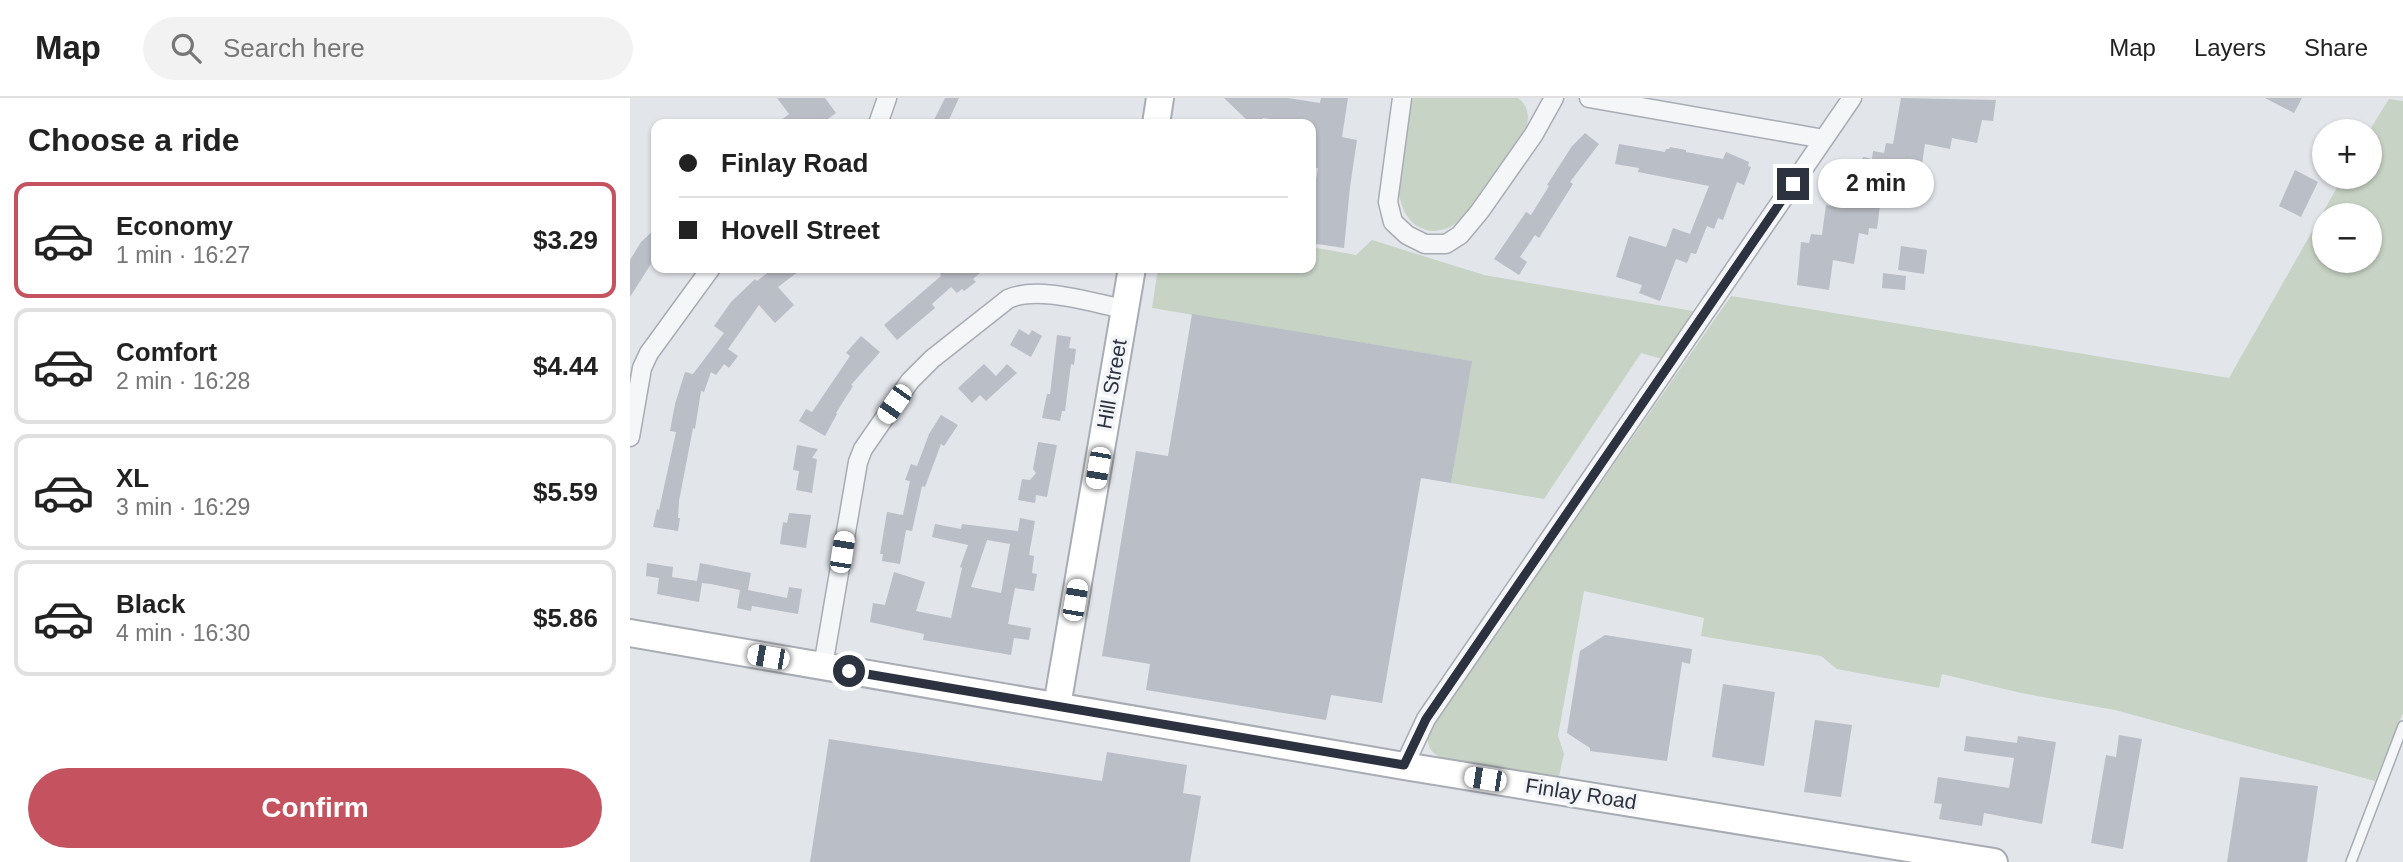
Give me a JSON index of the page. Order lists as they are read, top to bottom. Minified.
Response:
{"streets":{"street":["Hill Street","Finlay Road"]},"crossings":[["Hill Street","Finlay Road"]],"page":{"header":"Map","search":"Search here","nav":["Map","Layers","Share"],"heading":"Choose a ride","map_buttons":["+","−"],"banner":["Finlay Road","Hovell Street"],"bubble":"2 min","list":[{"name":"Economy","note":"1 min · 16:27","value":"$3.29"},{"name":"Comfort","note":"2 min · 16:28","value":"$4.44"},{"name":"XL","note":"3 min · 16:29","value":"$5.59"},{"name":"Black","note":"4 min · 16:30","value":"$5.86"}],"buttons":"Confirm"}}
